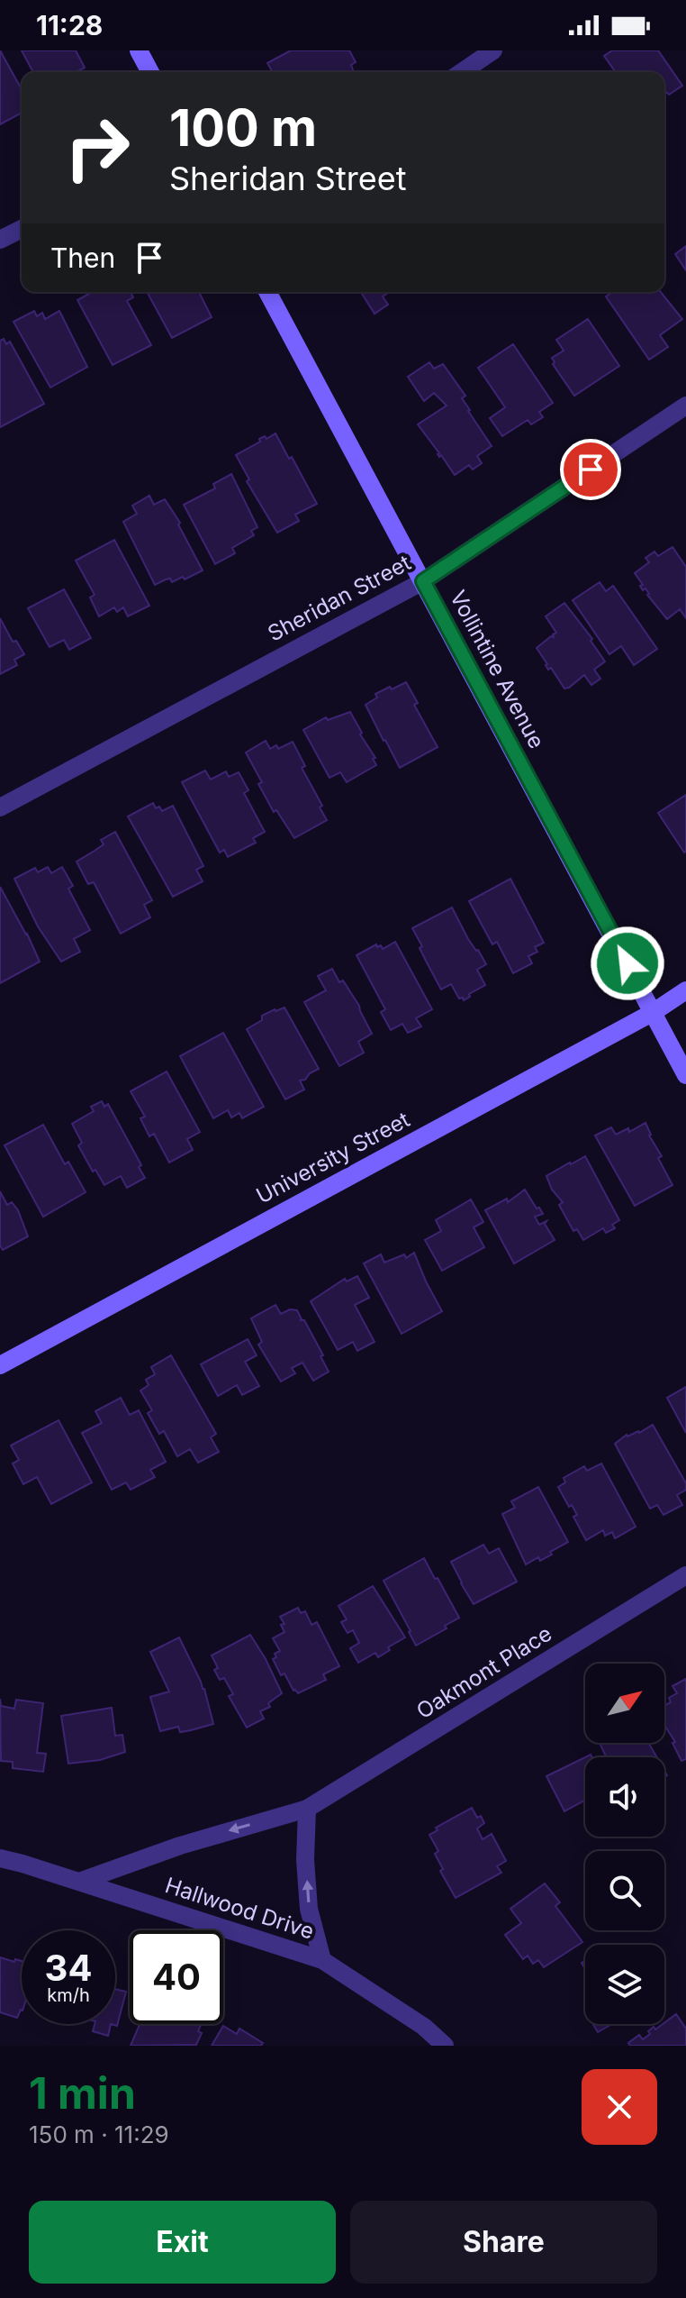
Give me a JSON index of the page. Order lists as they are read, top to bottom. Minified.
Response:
{"streets":{"street":["Sheridan Street","Vollintine Avenue","University Street","Oakmont Place","Hallwood Drive"]},"crossings":[["Sheridan Street","Vollintine Avenue"],["Vollintine Avenue","University Street"],["Oakmont Place","Hallwood Drive"]],"north":"top right","page":{"status":"11:28","turn":["100 m","Sheridan Street"],"then":"Then","speed":"34 km/h","limit":"40","heading":["1 min","150 m · 11:29"],"buttons":["Exit","Share"]}}
